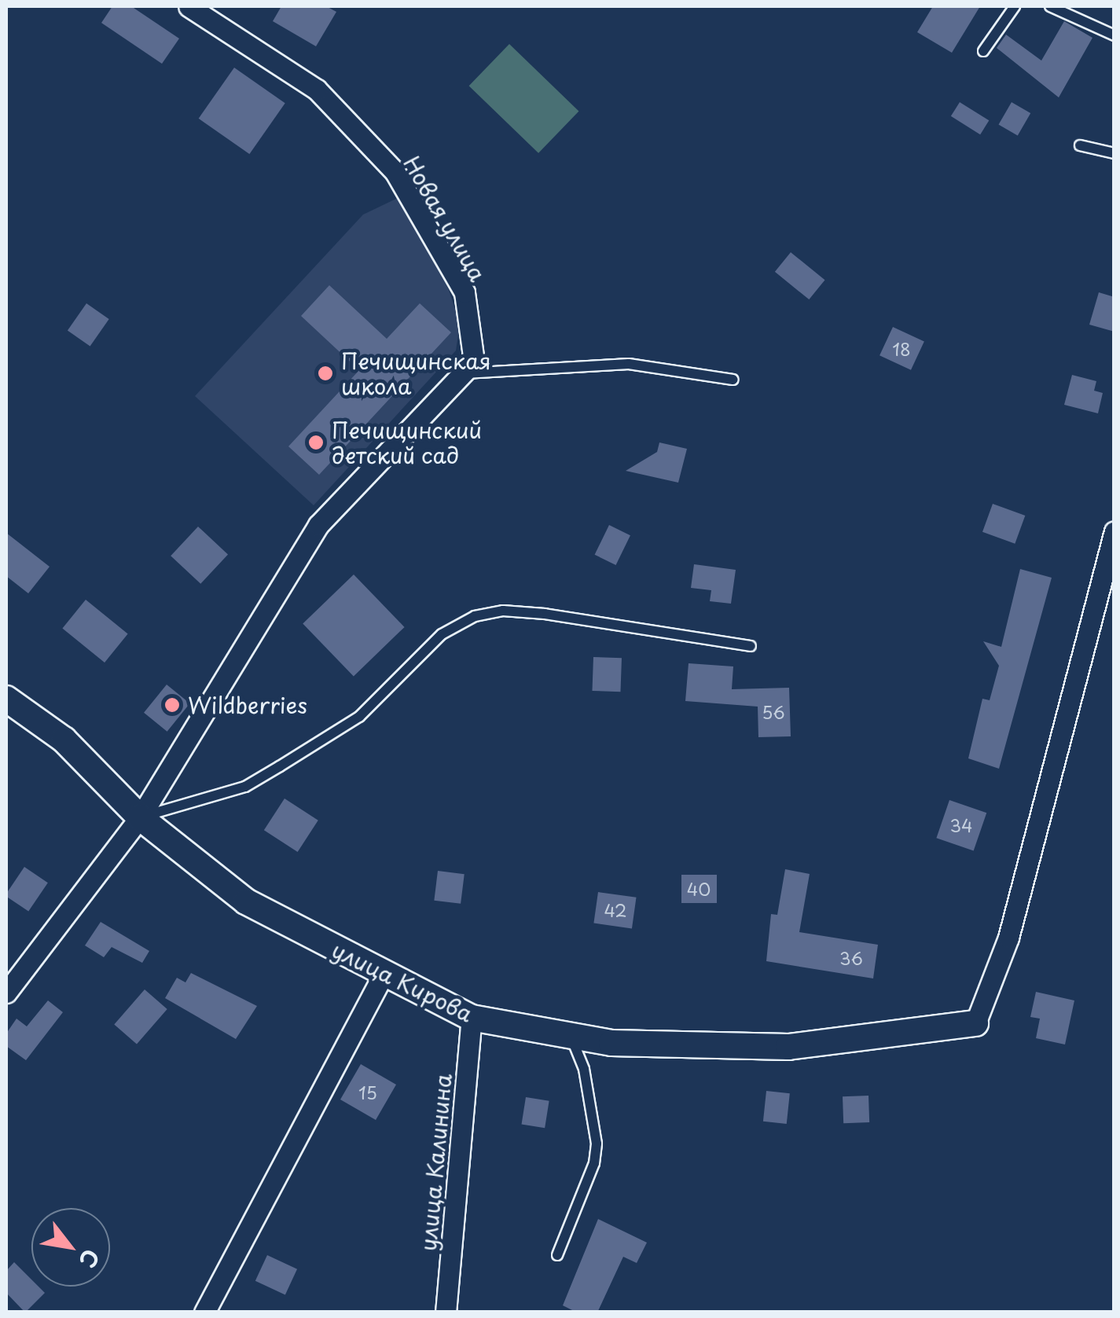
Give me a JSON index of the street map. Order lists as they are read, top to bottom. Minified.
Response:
{"streets":{"street":["Новая улица","улица Кирова","улица Калинина"]},"crossings":[["улица Кирова","улица Калинина"]],"places":["Печищинская школа","Печищинский детский сад","Wildberries"],"house_numbers":["18","56","34","40","42","36","15"],"north":"bottom right"}
